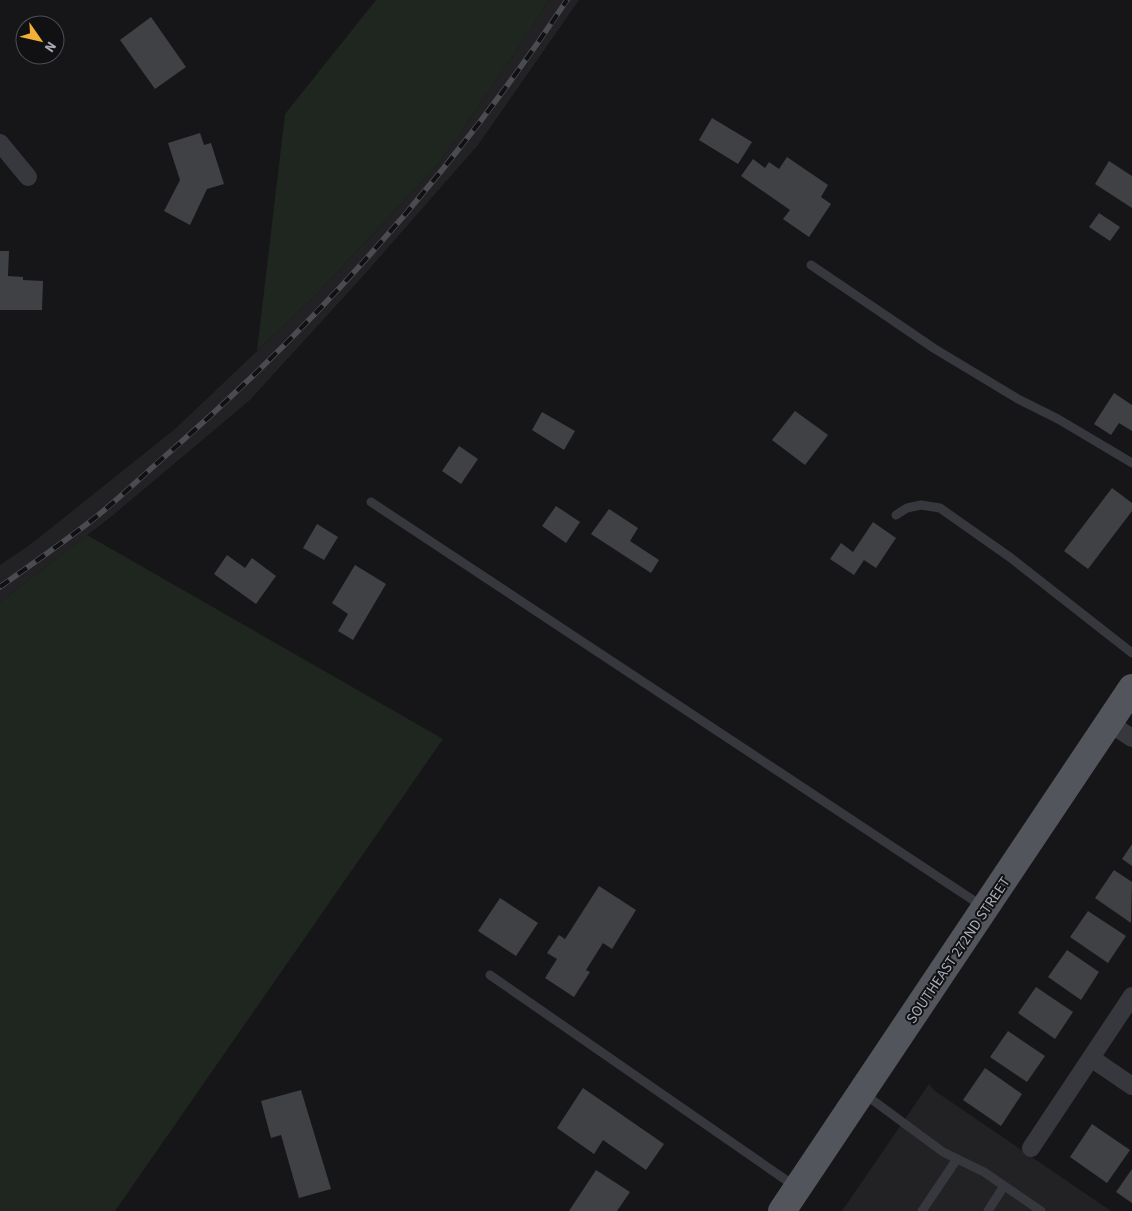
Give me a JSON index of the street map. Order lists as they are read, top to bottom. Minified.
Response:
{"streets":{"main road":["SOUTHEAST 272ND STREET"]},"north":"bottom right"}
